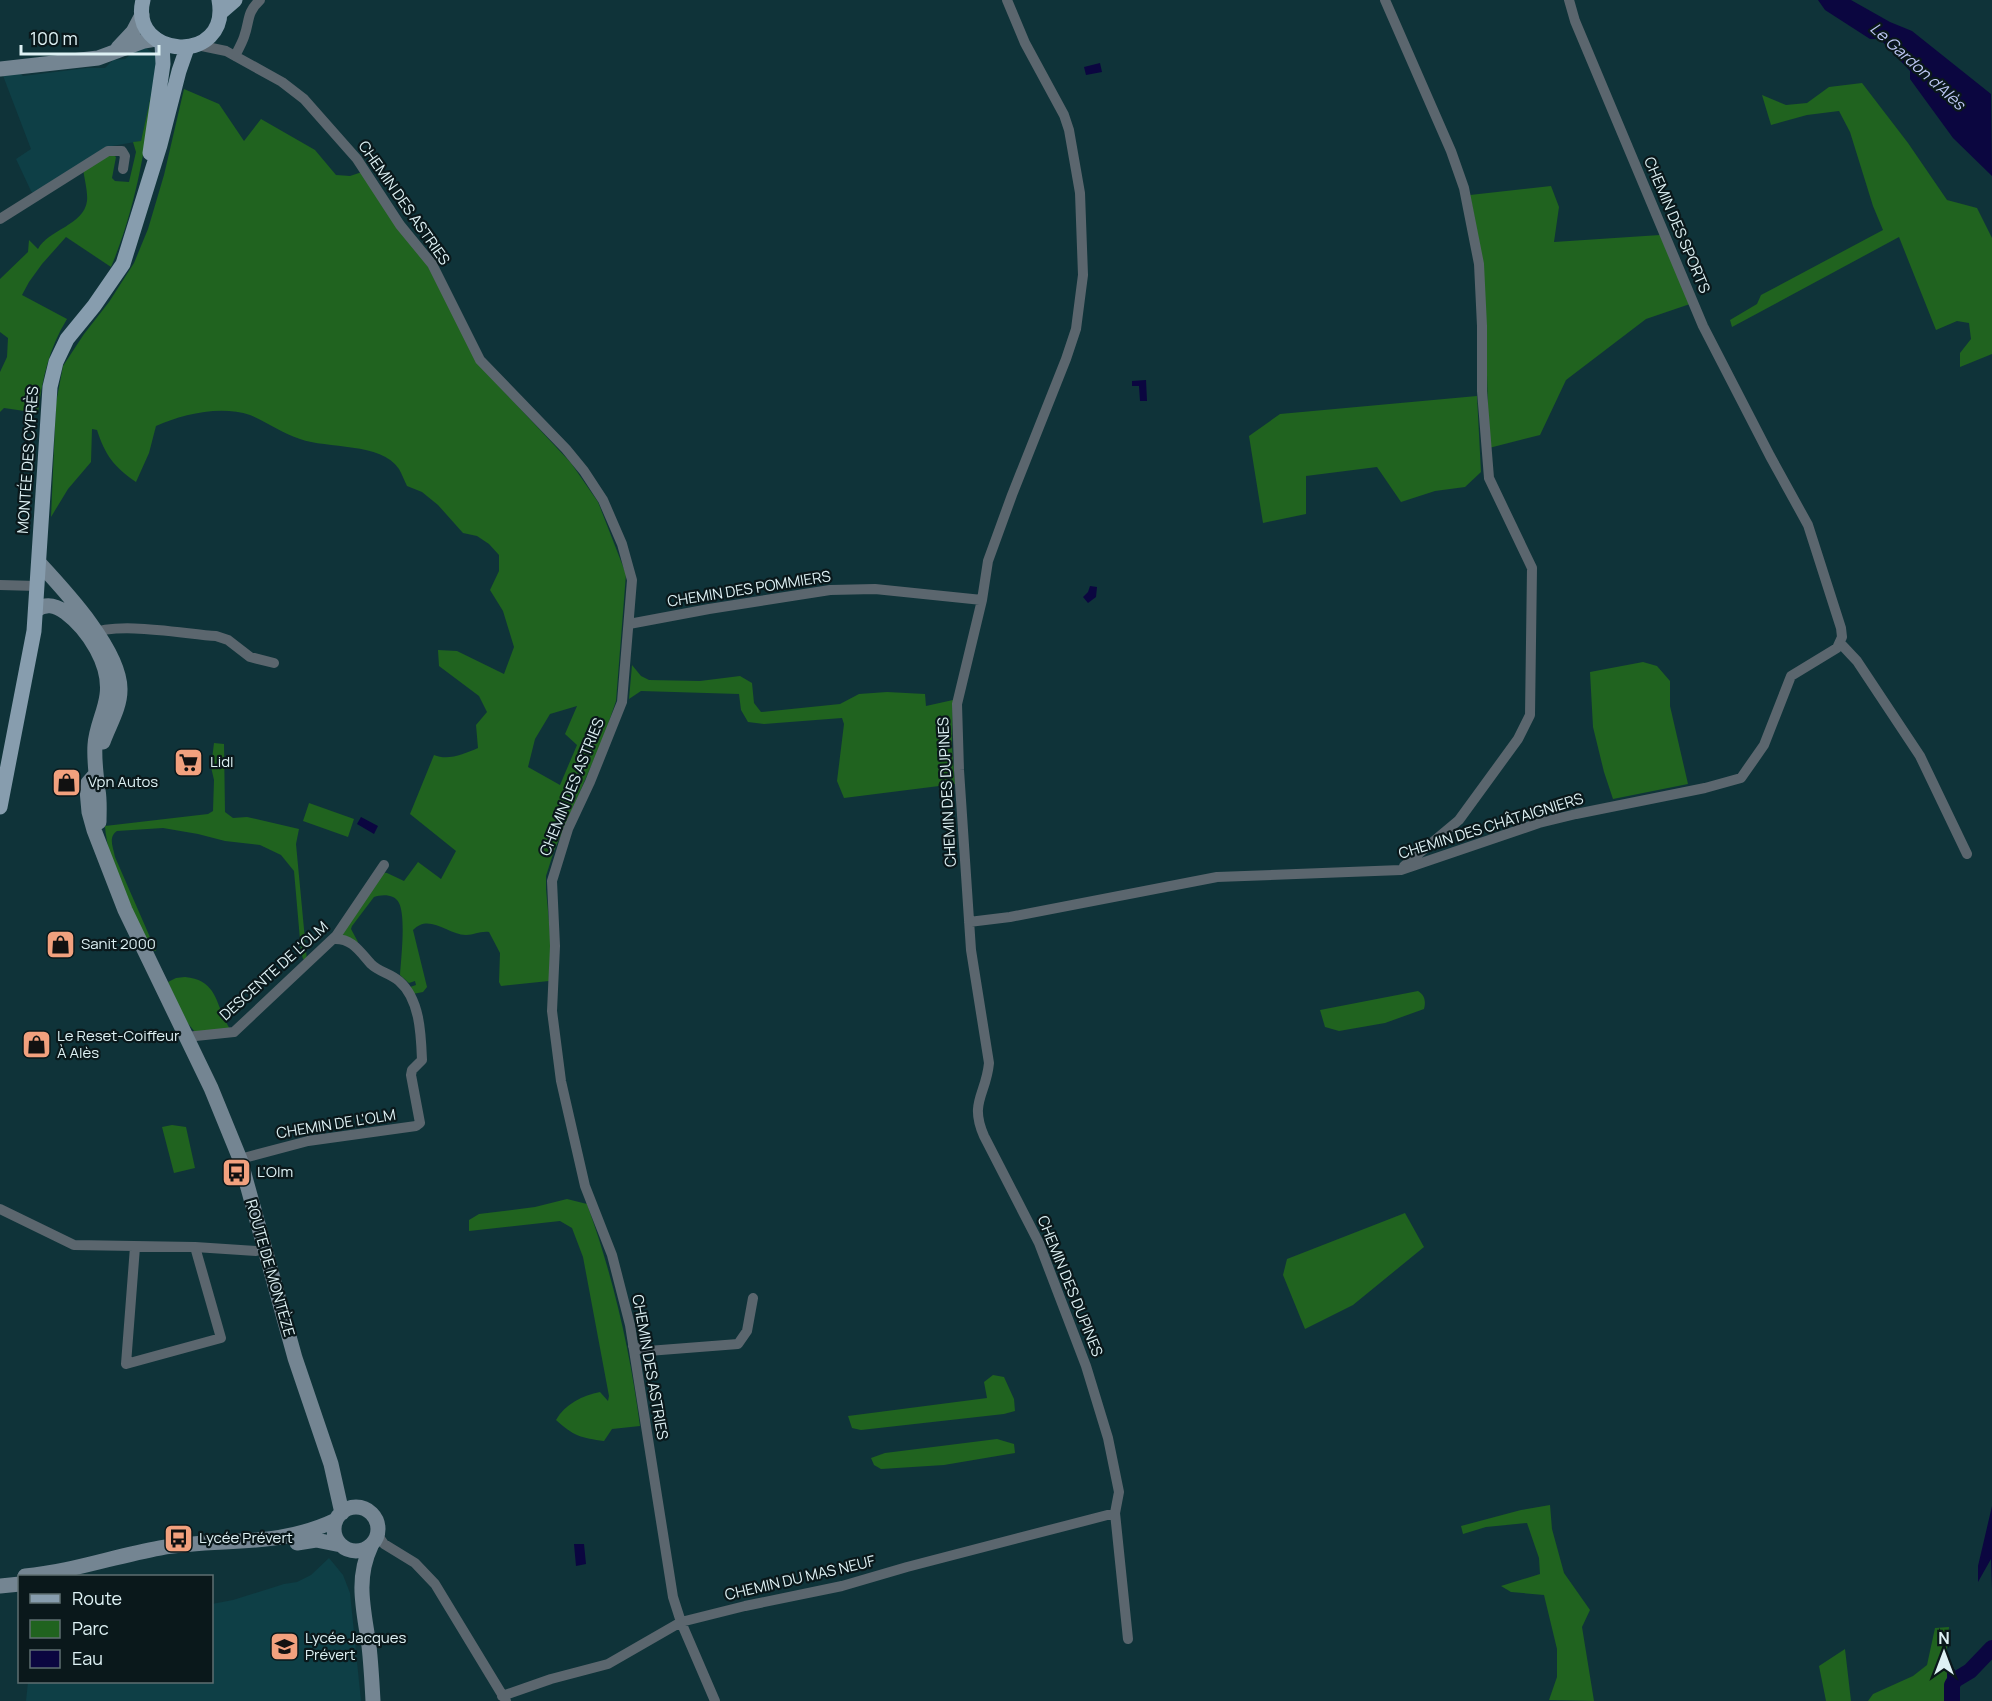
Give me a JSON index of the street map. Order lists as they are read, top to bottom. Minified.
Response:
{"streets":{"main road":["MONTÉE DES CYPRÈS"],"street":["CHEMIN DES ASTRIES","CHEMIN DES SPORTS","CHEMIN DES POMMIERS","CHEMIN DES DUPINES","CHEMIN DES CHÂTAIGNIERS","DESCENTE DE L'OLM","CHEMIN DE L'OLM","ROUTE DE MONTÈZE","CHEMIN DU MAS NEUF"]},"crossings":[["CHEMIN DES ASTRIES","MONTÉE DES CYPRÈS"],["CHEMIN DES ASTRIES","CHEMIN DES POMMIERS"],["CHEMIN DES ASTRIES","CHEMIN DU MAS NEUF"],["CHEMIN DES SPORTS","CHEMIN DES CHÂTAIGNIERS"],["MONTÉE DES CYPRÈS","ROUTE DE MONTÈZE"],["CHEMIN DES POMMIERS","CHEMIN DES DUPINES"],["CHEMIN DES DUPINES","CHEMIN DES CHÂTAIGNIERS"],["CHEMIN DES DUPINES","CHEMIN DU MAS NEUF"],["DESCENTE DE L'OLM","CHEMIN DE L'OLM"],["DESCENTE DE L'OLM","ROUTE DE MONTÈZE"],["CHEMIN DE L'OLM","ROUTE DE MONTÈZE"]],"water":["Le Gardon d'Alès"],"places":{"supermarket":["Lidl"],"shop":["Vpn Autos","Sanit 2000","Le Reset-Coiffeur À Alès"],"bus stop":["L'Olm","Lycée Prévert"],"school or university":["Lycée Jacques Prévert"]},"legend":["Route","Parc","Eau"],"scale_bar":"100 m","north":"top"}
